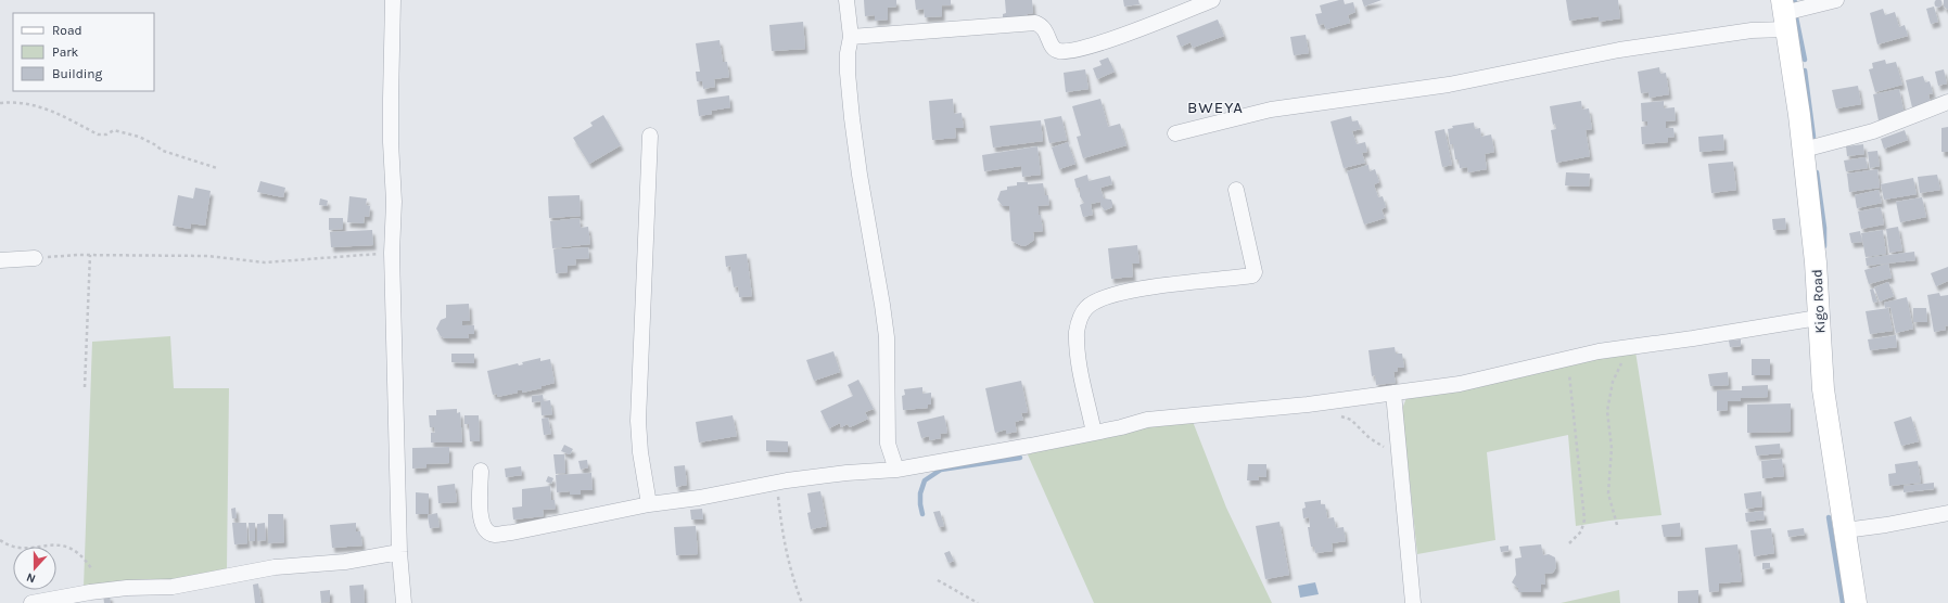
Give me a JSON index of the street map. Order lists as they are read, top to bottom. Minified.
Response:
{"streets":{"street":["Kigo Road"]},"districts":["BWEYA"],"legend":["Road","Park","Building"],"north":"bottom"}
